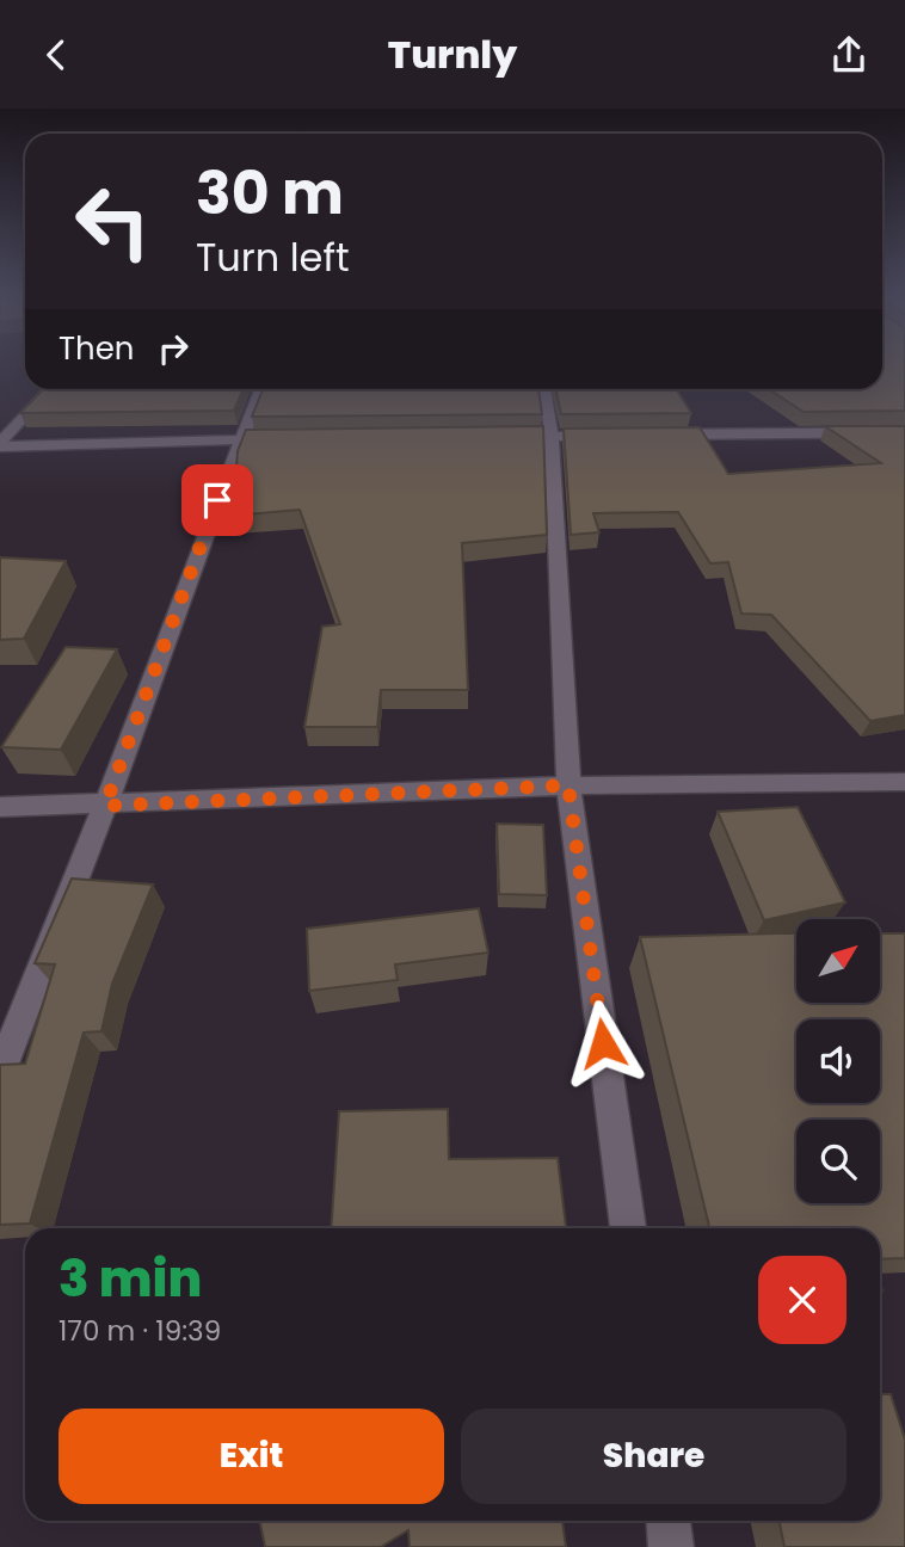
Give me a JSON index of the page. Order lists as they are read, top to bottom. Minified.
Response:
{"north":"top right","page":{"header":"Turnly","turn":["30 m","Turn left"],"then":"Then","heading":["3 min","170 m · 19:39"],"buttons":["Exit","Share"]}}
